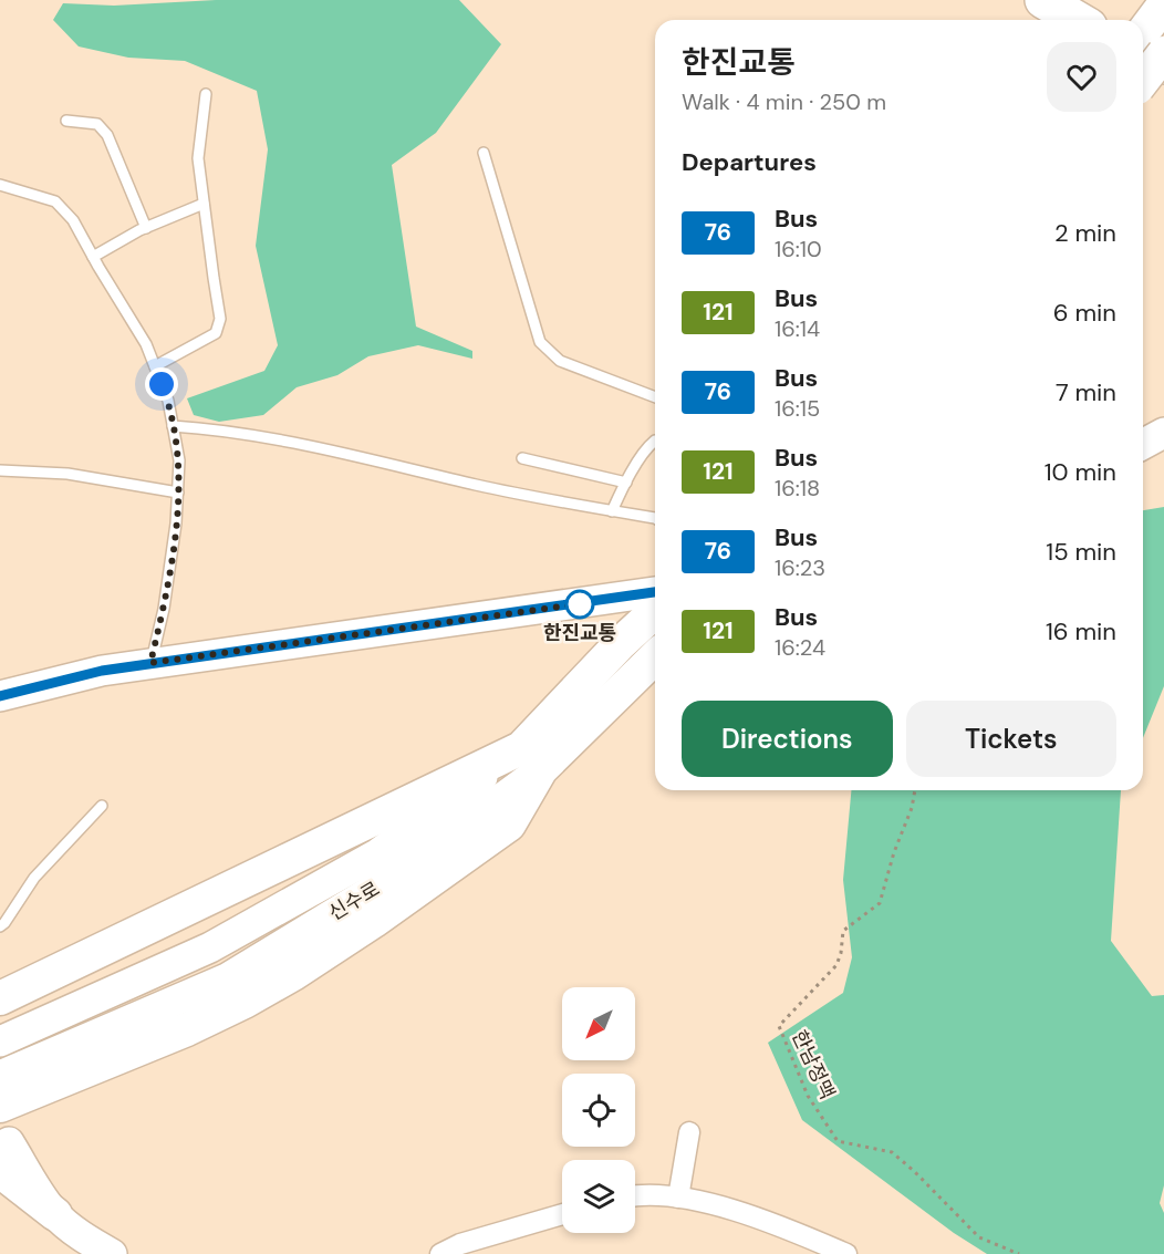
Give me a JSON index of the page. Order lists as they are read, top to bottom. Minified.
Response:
{"streets":{"main road":["신수로"],"path":["한남정맥"]},"places":["한진교통"],"lines":["bus line 76"],"north":"bottom left","page":{"heading":[["한진교통","Walk · 4 min · 250 m"],"Departures"],"list":[{"mark":"76","name":"Bus","note":"16:10","value":"2 min"},{"mark":"121","name":"Bus","note":"16:14","value":"6 min"},{"mark":"76","name":"Bus","note":"16:15","value":"7 min"},{"mark":"121","name":"Bus","note":"16:18","value":"10 min"},{"mark":"76","name":"Bus","note":"16:23","value":"15 min"},{"mark":"121","name":"Bus","note":"16:24","value":"16 min"}],"buttons":["Directions","Tickets"]}}
